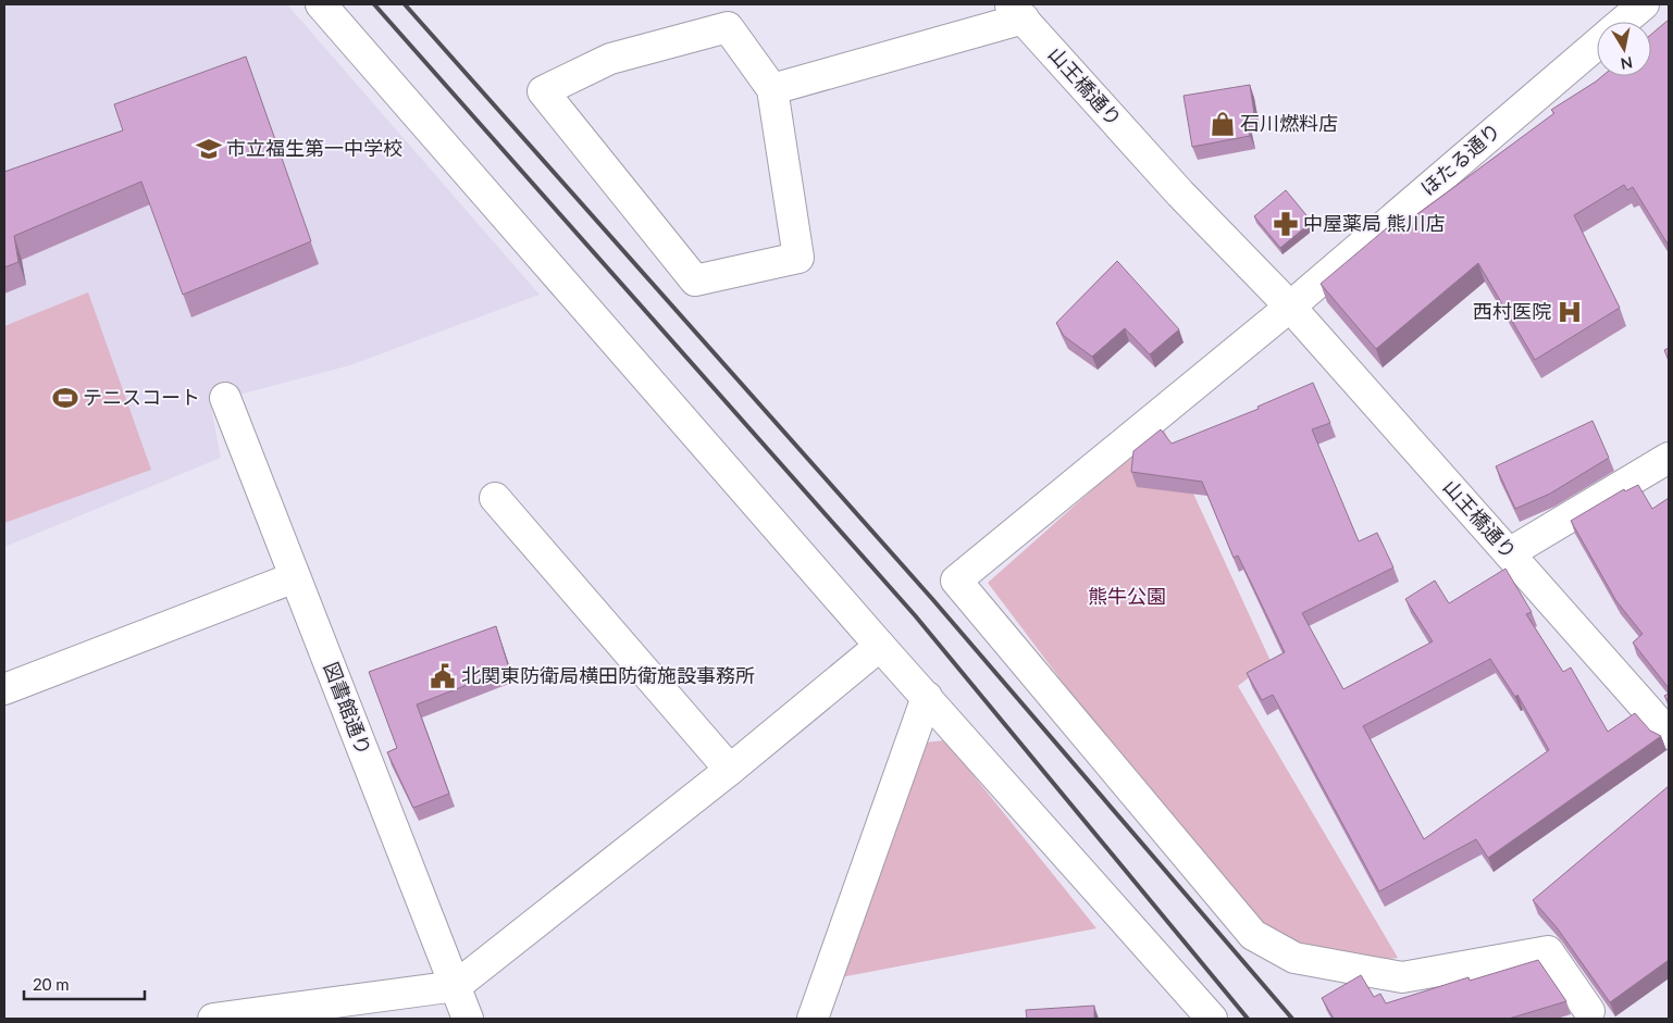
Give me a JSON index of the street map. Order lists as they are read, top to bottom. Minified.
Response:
{"streets":{"street":["山王橋通り","ほたる通り","図書館通り"]},"crossings":[["山王橋通り","ほたる通り"]],"parks":["熊牛公園"],"places":{"shop":["石川燃料店"],"school or university":["市立福生第一中学校"],"pharmacy":["中屋薬局 熊川店"],"hospital":["西村医院"],"sports":["テニスコート"],"public building":["北関東防衛局横田防衛施設事務所"]},"scale_bar":"20 m","north":"bottom"}
